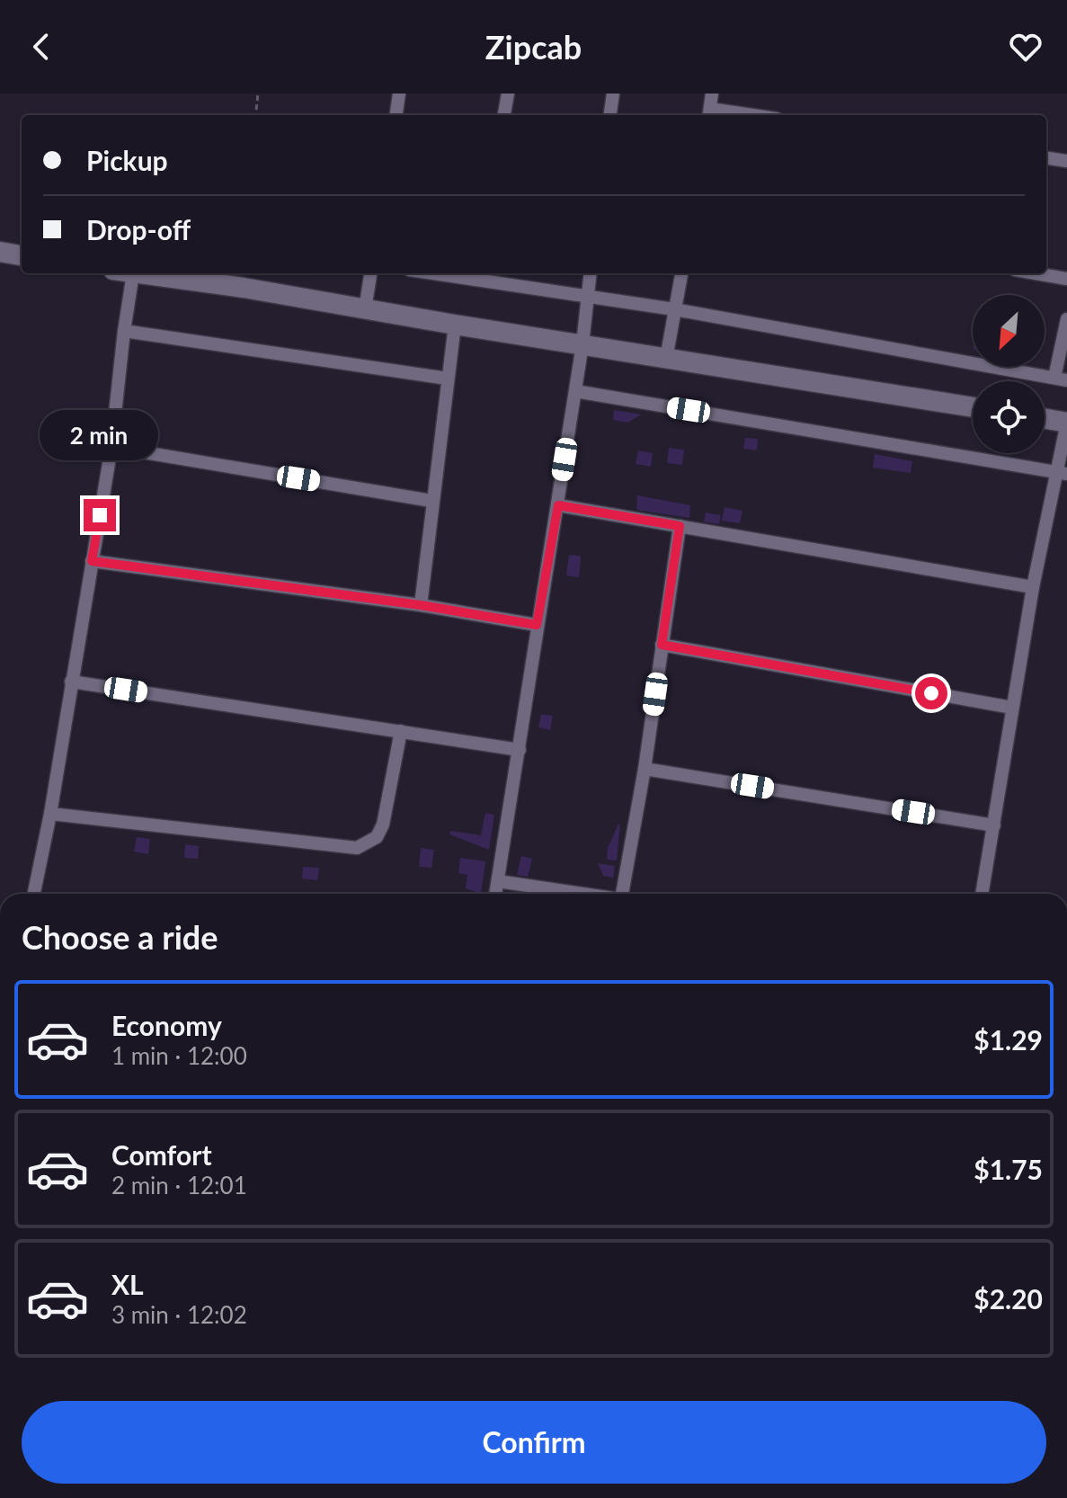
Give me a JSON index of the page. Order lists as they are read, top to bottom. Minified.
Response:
{"north":"bottom left","page":{"header":"Zipcab","banner":["Pickup","Drop-off"],"bubble":"2 min","heading":"Choose a ride","list":[{"name":"Economy","note":"1 min · 12:00","value":"$1.29"},{"name":"Comfort","note":"2 min · 12:01","value":"$1.75"},{"name":"XL","note":"3 min · 12:02","value":"$2.20"}],"buttons":"Confirm"}}
